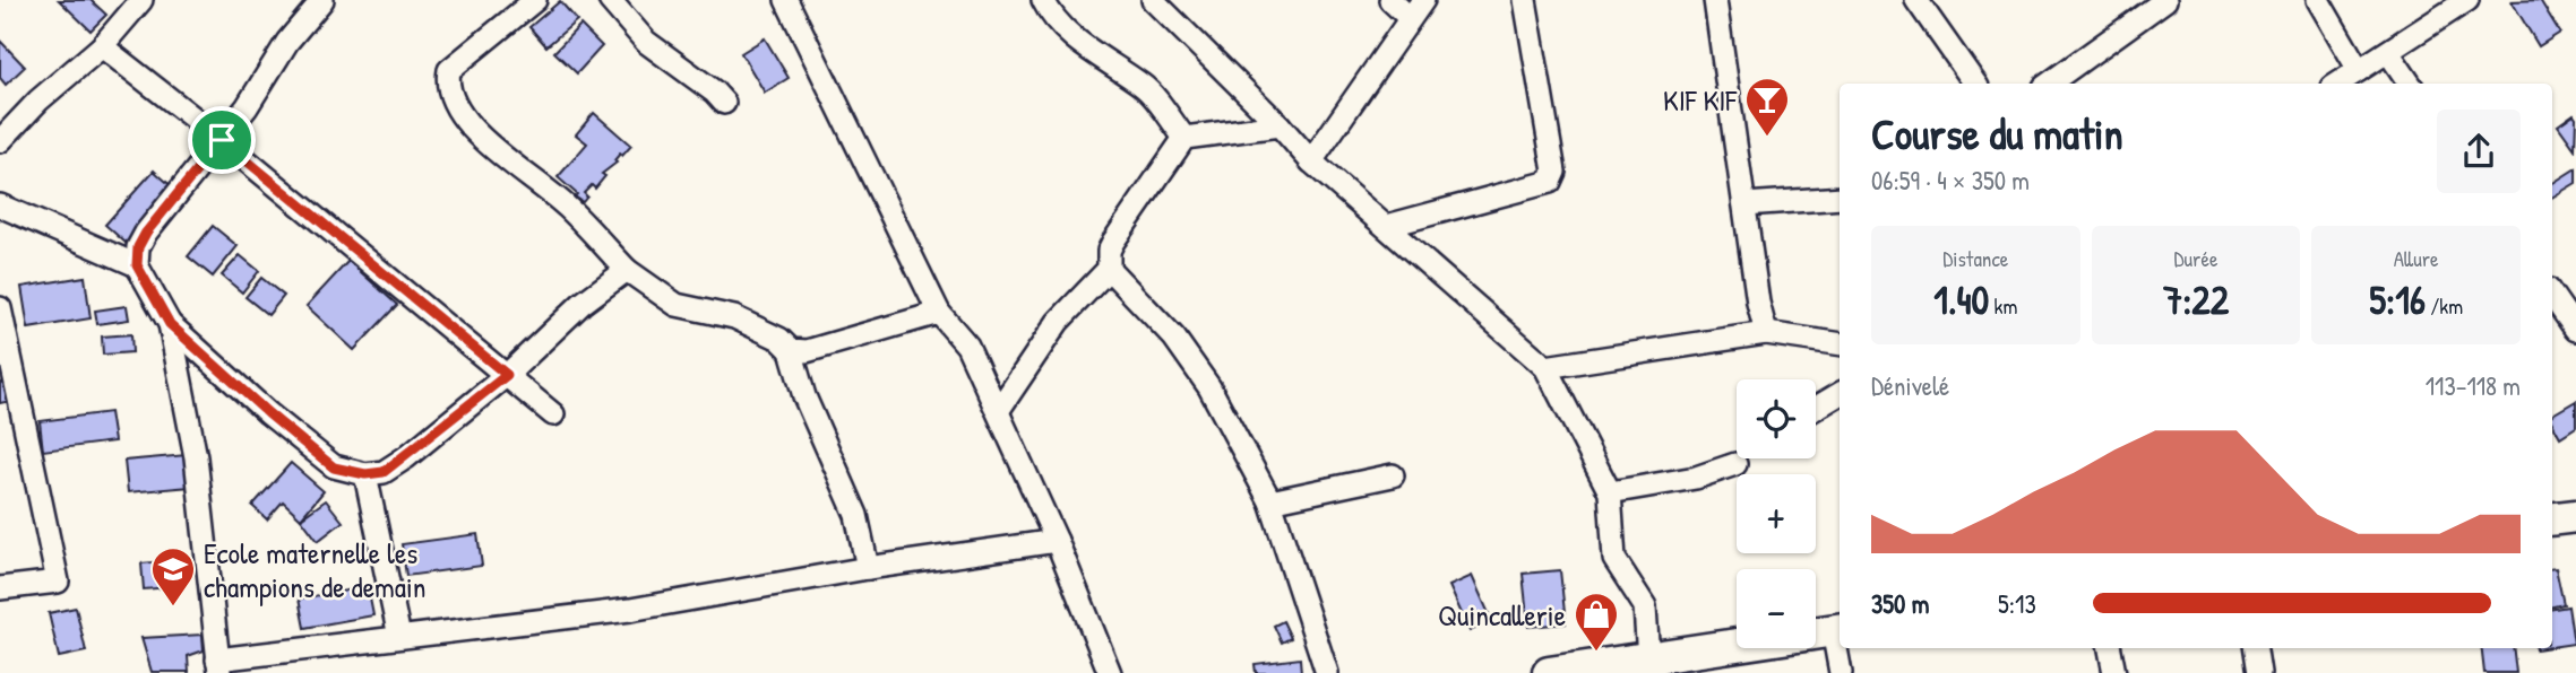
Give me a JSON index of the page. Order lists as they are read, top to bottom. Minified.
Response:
{"places":{"bar":["KIF KIF"],"school or university":["Ecole maternelle les champions de demain"],"shop":["Quincallerie"]},"page":{"heading":["Course du matin","06:59 · 4 × 350 m"],"stats":[["Distance","1.40 km"],["Durée","7:22"],["Allure","5:16 /km"]],"chart":["Dénivelé","113–118 m"],"map_buttons":["+","−"],"list":[{"name":"350 m","note":"5:13"}]}}
